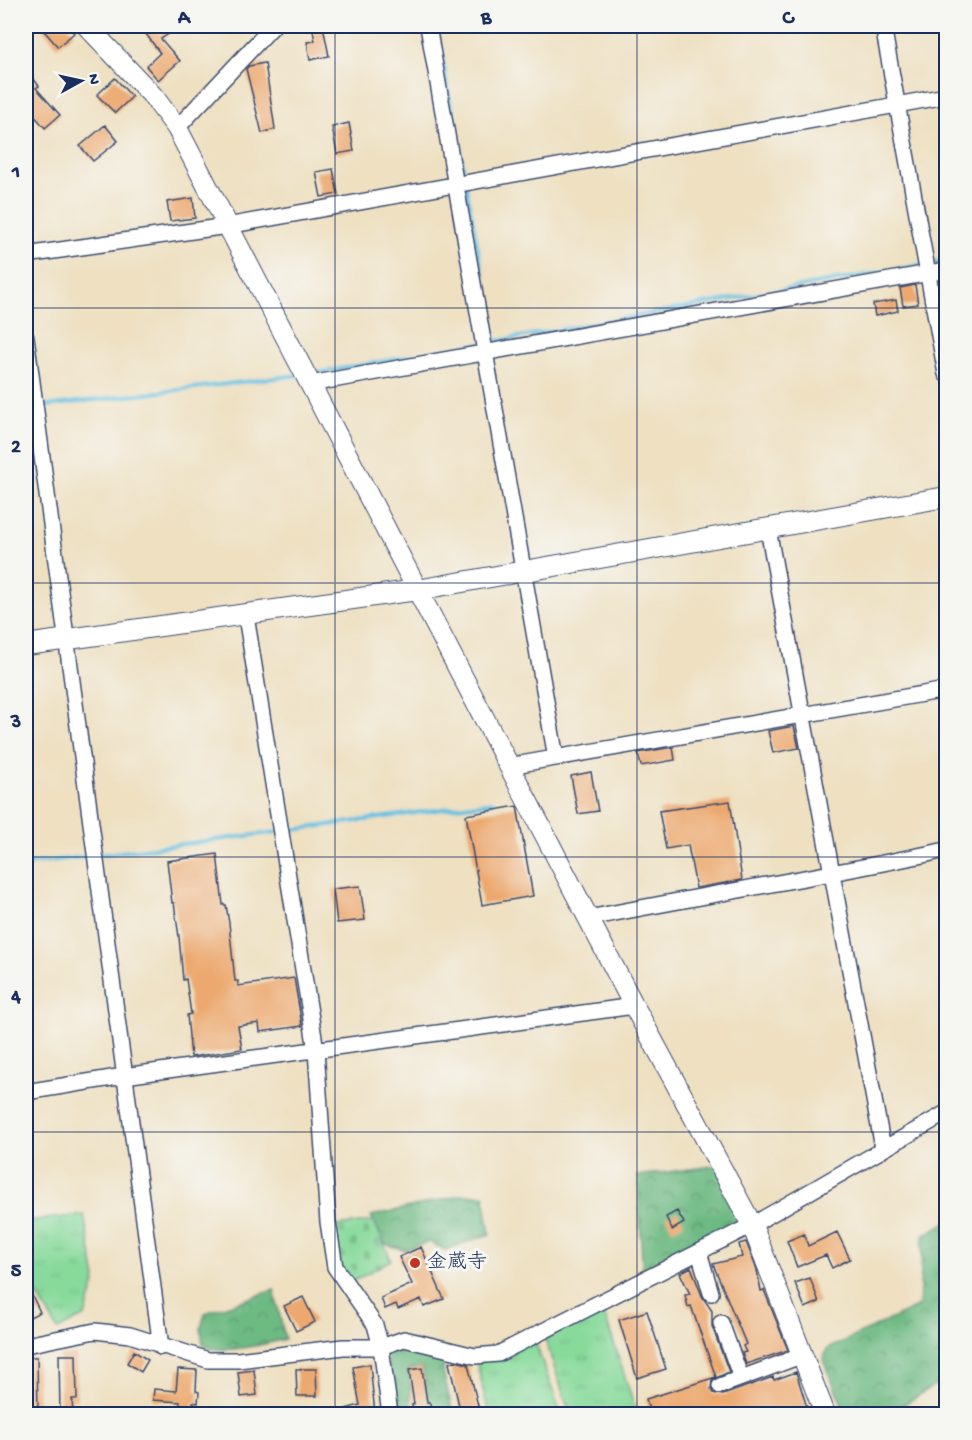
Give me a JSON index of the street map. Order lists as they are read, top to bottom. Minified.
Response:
{"places":["金蔵寺"],"north":"right","grid":{"columns":["A","B","C"],"rows":["1","2","3","4","5"]}}
